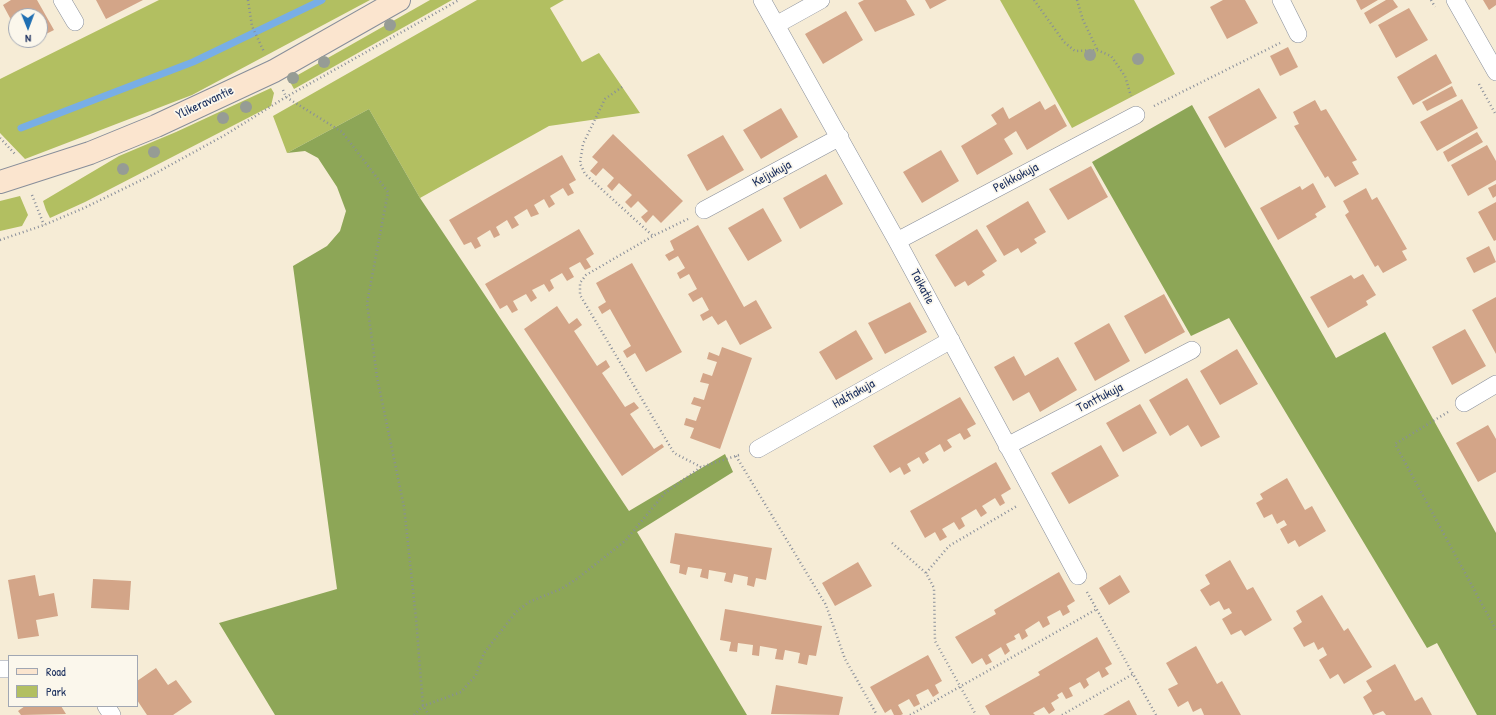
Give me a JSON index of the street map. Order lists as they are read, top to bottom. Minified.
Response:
{"streets":{"street":["Ylikeravantie","Keijukuja","Peikkokuja","Taikatie","Haltiakuja","Tonttukuja"]},"crossings":[["Keijukuja","Taikatie"],["Peikkokuja","Taikatie"],["Taikatie","Haltiakuja"],["Taikatie","Tonttukuja"]],"legend":["Road","Park"],"north":"bottom"}
